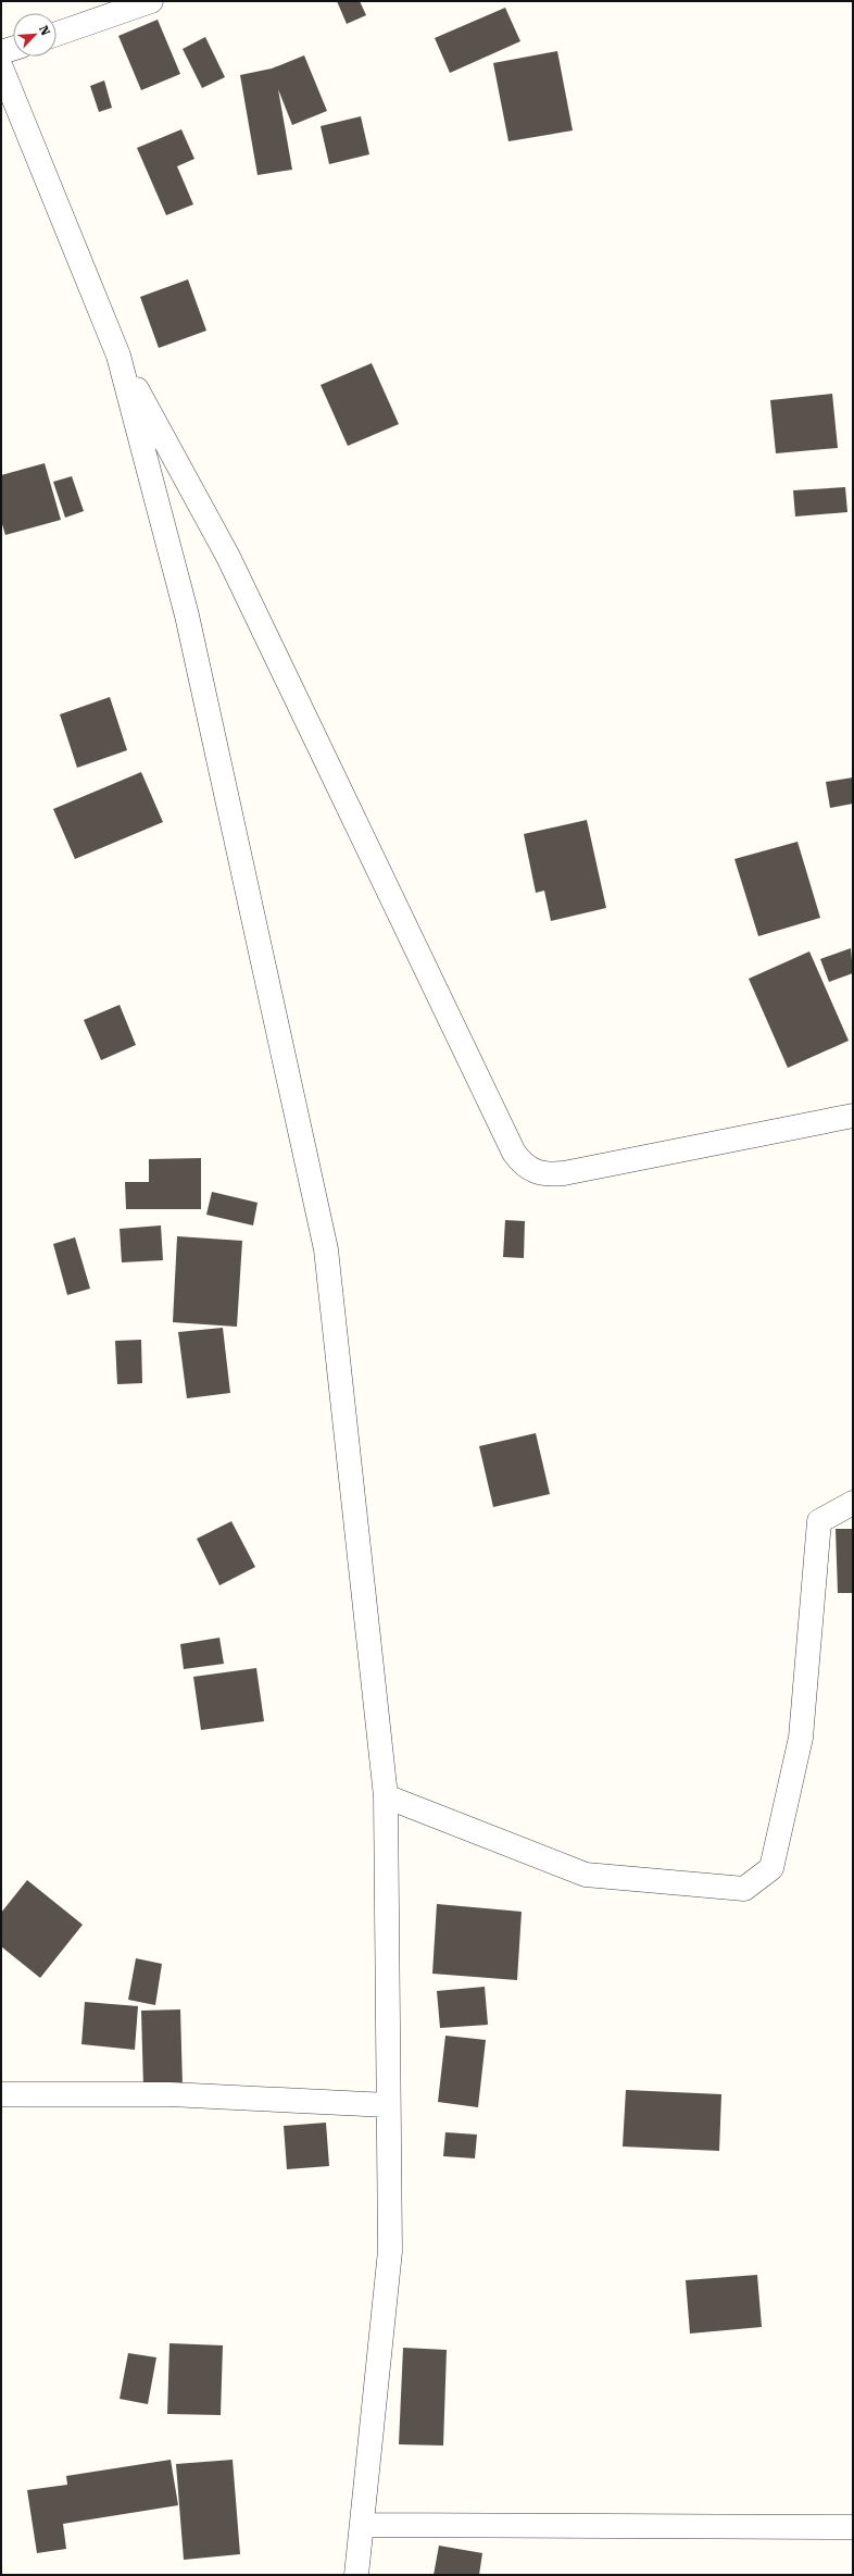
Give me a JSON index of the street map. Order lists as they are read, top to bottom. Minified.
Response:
{"north":"top right"}
